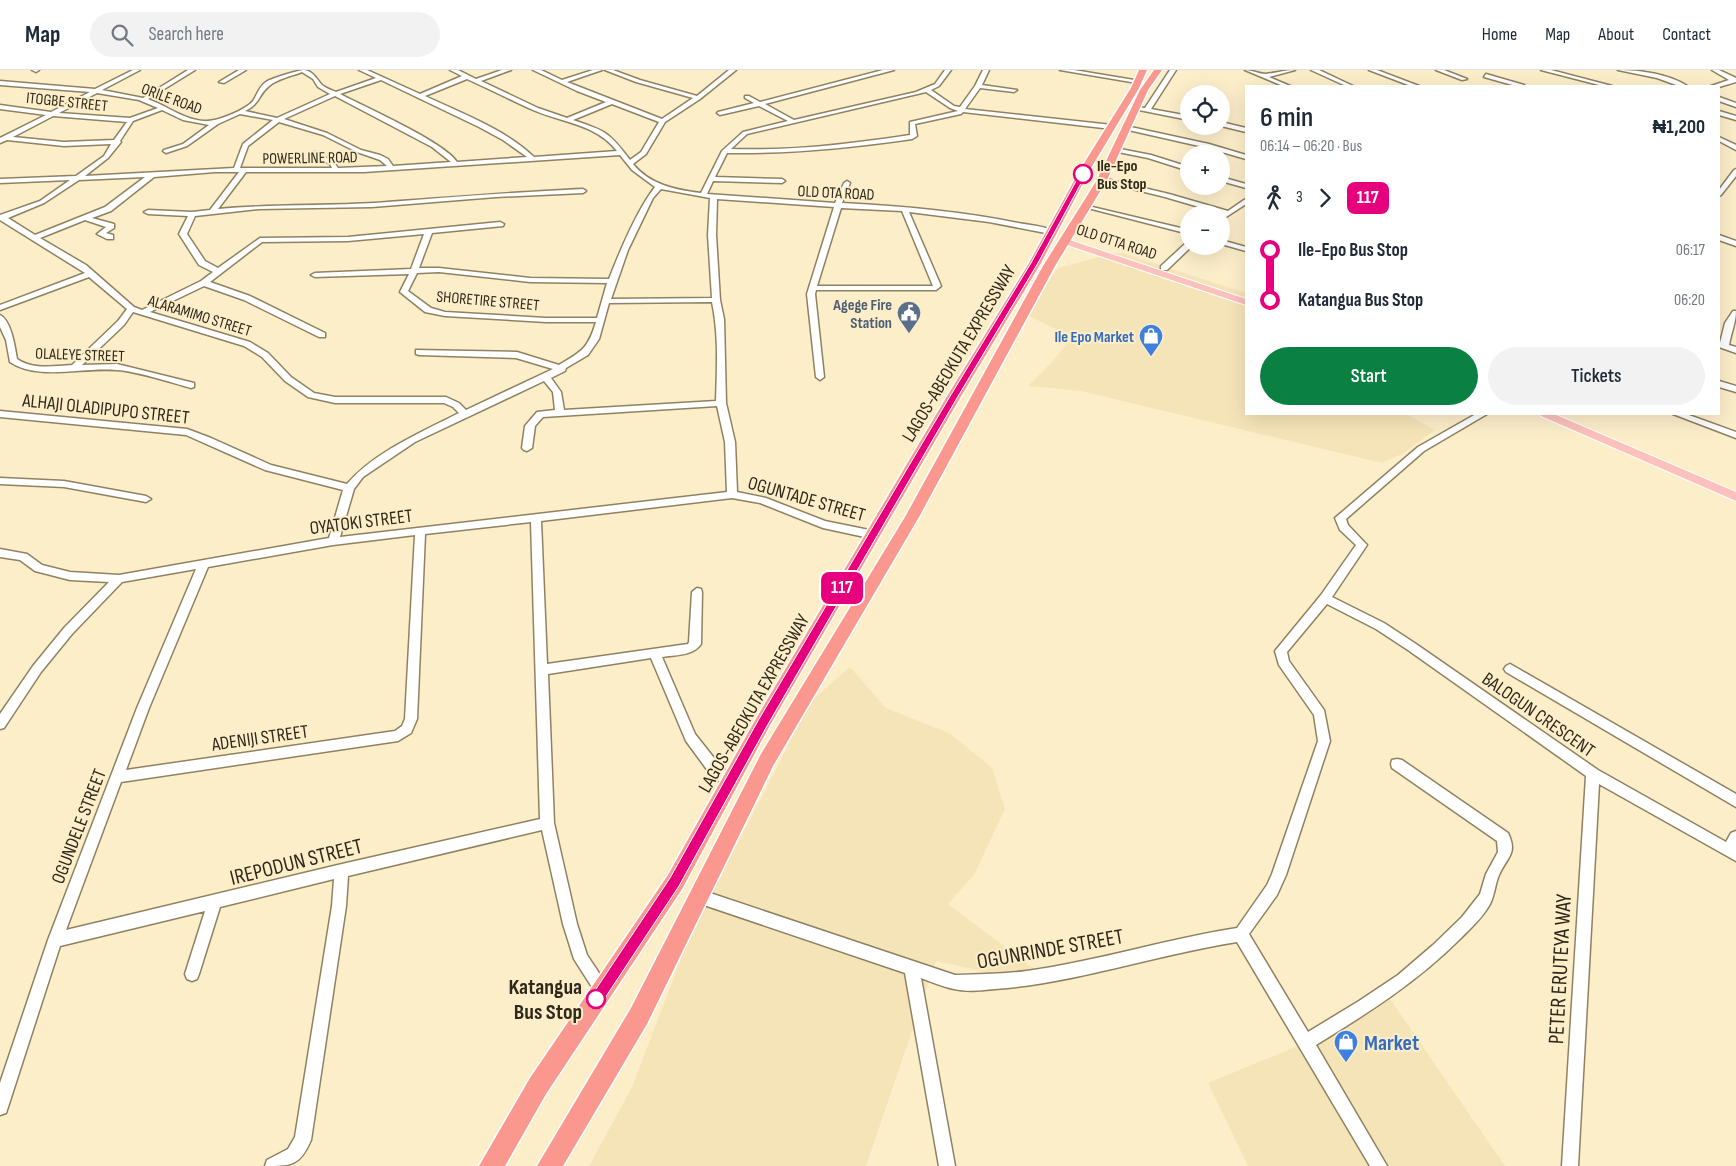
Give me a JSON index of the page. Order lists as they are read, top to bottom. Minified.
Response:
{"streets":{"highway":["LAGOS-ABEOKUTA EXPRESSWAY"],"main road":["OLD OTTA ROAD"],"street":["ORILE ROAD","ITOGBE STREET","POWERLINE ROAD","OLD OTA ROAD","SHORETIRE STREET","ALARAMIMO STREET","OLALEYE STREET","ALHAJI OLADIPUPO STREET","OGUNTADE STREET","OYATOKI STREET","BALOGUN CRESCENT","ADENIJI STREET","OGUNDELE STREET","IREPODUN STREET","OGUNRINDE STREET","PETER ERUTEYA WAY"]},"crossings":[["POWERLINE ROAD","OLD OTA ROAD"],["OLD OTA ROAD","OLD OTTA ROAD"],["OLD OTA ROAD","LAGOS-ABEOKUTA EXPRESSWAY"],["OLD OTTA ROAD","LAGOS-ABEOKUTA EXPRESSWAY"],["LAGOS-ABEOKUTA EXPRESSWAY","OGUNTADE STREET"],["LAGOS-ABEOKUTA EXPRESSWAY","OGUNRINDE STREET"],["OGUNTADE STREET","OYATOKI STREET"],["OYATOKI STREET","ADENIJI STREET"],["OYATOKI STREET","OGUNDELE STREET"],["BALOGUN CRESCENT","PETER ERUTEYA WAY"],["ADENIJI STREET","OGUNDELE STREET"],["OGUNDELE STREET","IREPODUN STREET"]],"places":{"other":["Ile-Epo Bus Stop","Katangua Bus Stop"],"public building":["Agege Fire Station"],"shop":["Ile Epo Market","Market"]},"lines":["bus line 117"],"page":{"header":"Map","search":"Search here","nav":["Home","Map","About","Contact"],"on_map":"117","map_buttons":["+","−"],"heading":["6 min","06:14 – 06:20 · Bus","₦1,200"],"legs":["3","117"],"list":[{"name":"Ile-Epo Bus Stop","value":"06:17"},{"name":"Katangua Bus Stop","value":"06:20"}],"buttons":["Start","Tickets"]}}
